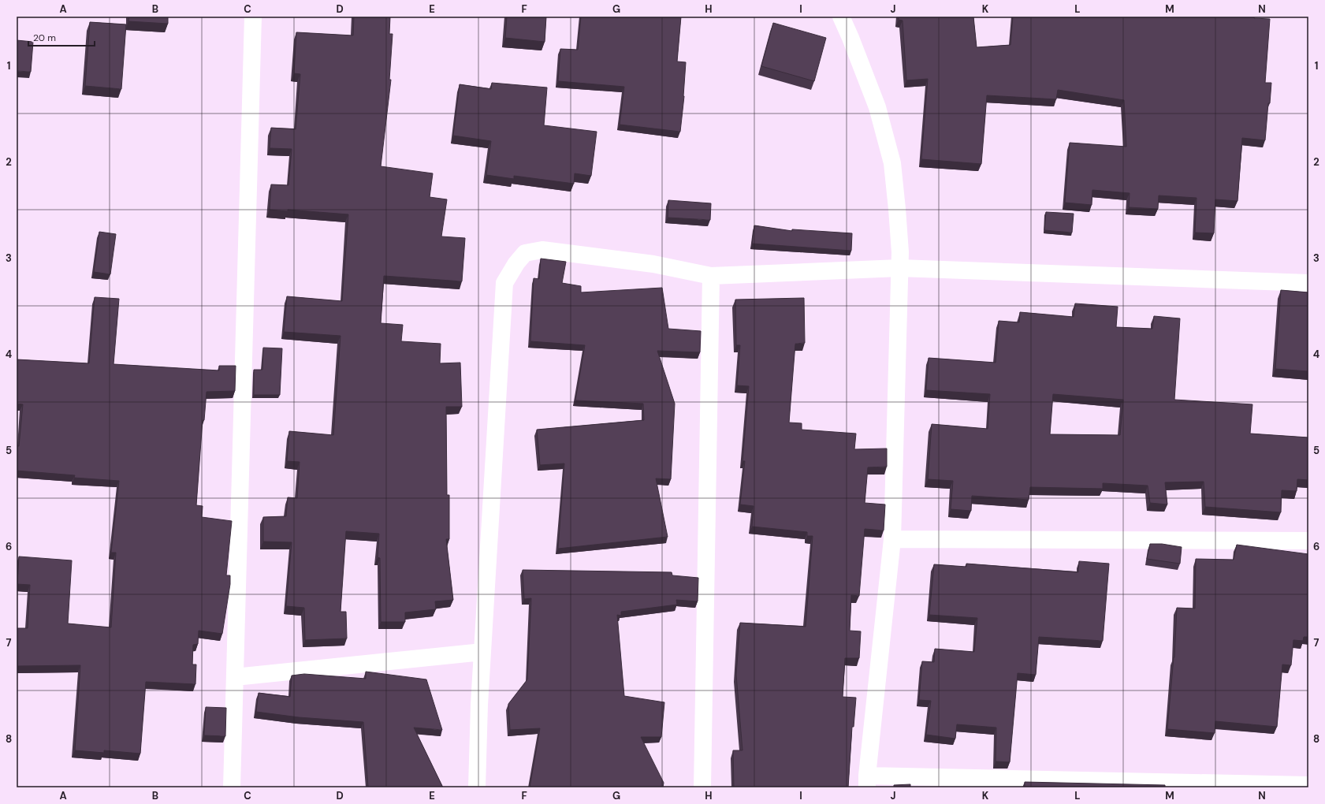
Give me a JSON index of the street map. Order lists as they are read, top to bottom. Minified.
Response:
{"scale_bar":"20 m","grid":{"columns":["A","B","C","D","E","F","G","H","I","J","K","L","M","N"],"rows":["1","2","3","4","5","6","7","8"]}}
